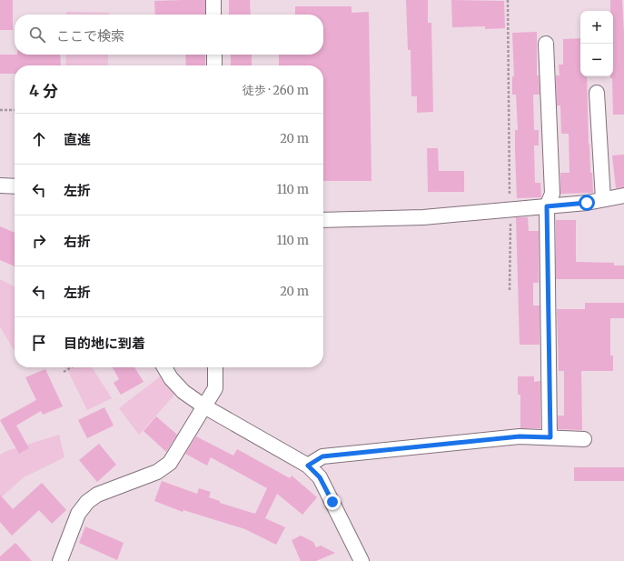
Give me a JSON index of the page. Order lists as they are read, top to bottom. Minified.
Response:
{"page":{"map_buttons":["+","−"],"search":"ここで検索","heading":["4 分","徒歩 · 260 m"],"list":[["直進","20 m"],["左折","110 m"],["右折","110 m"],["左折","20 m"],"目的地に到着"]}}
